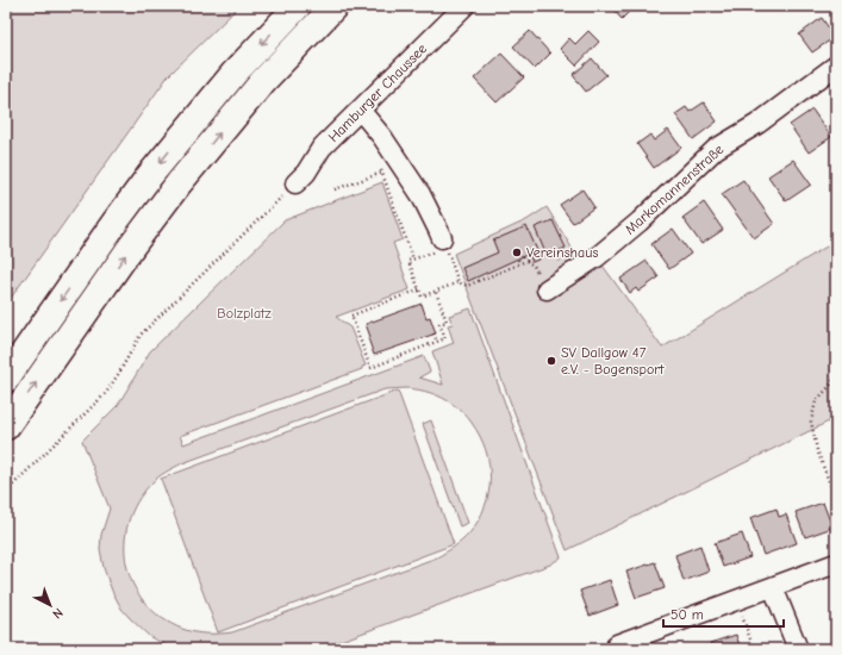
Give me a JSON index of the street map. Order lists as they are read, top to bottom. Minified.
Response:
{"streets":{"street":["Hamburger Chaussee","Markomannenstraße"]},"parks":["Bolzplatz"],"places":["Vereinshaus","SV Dallgow 47 e.V. - Bogensport"],"scale_bar":"50 m","north":"bottom right"}
